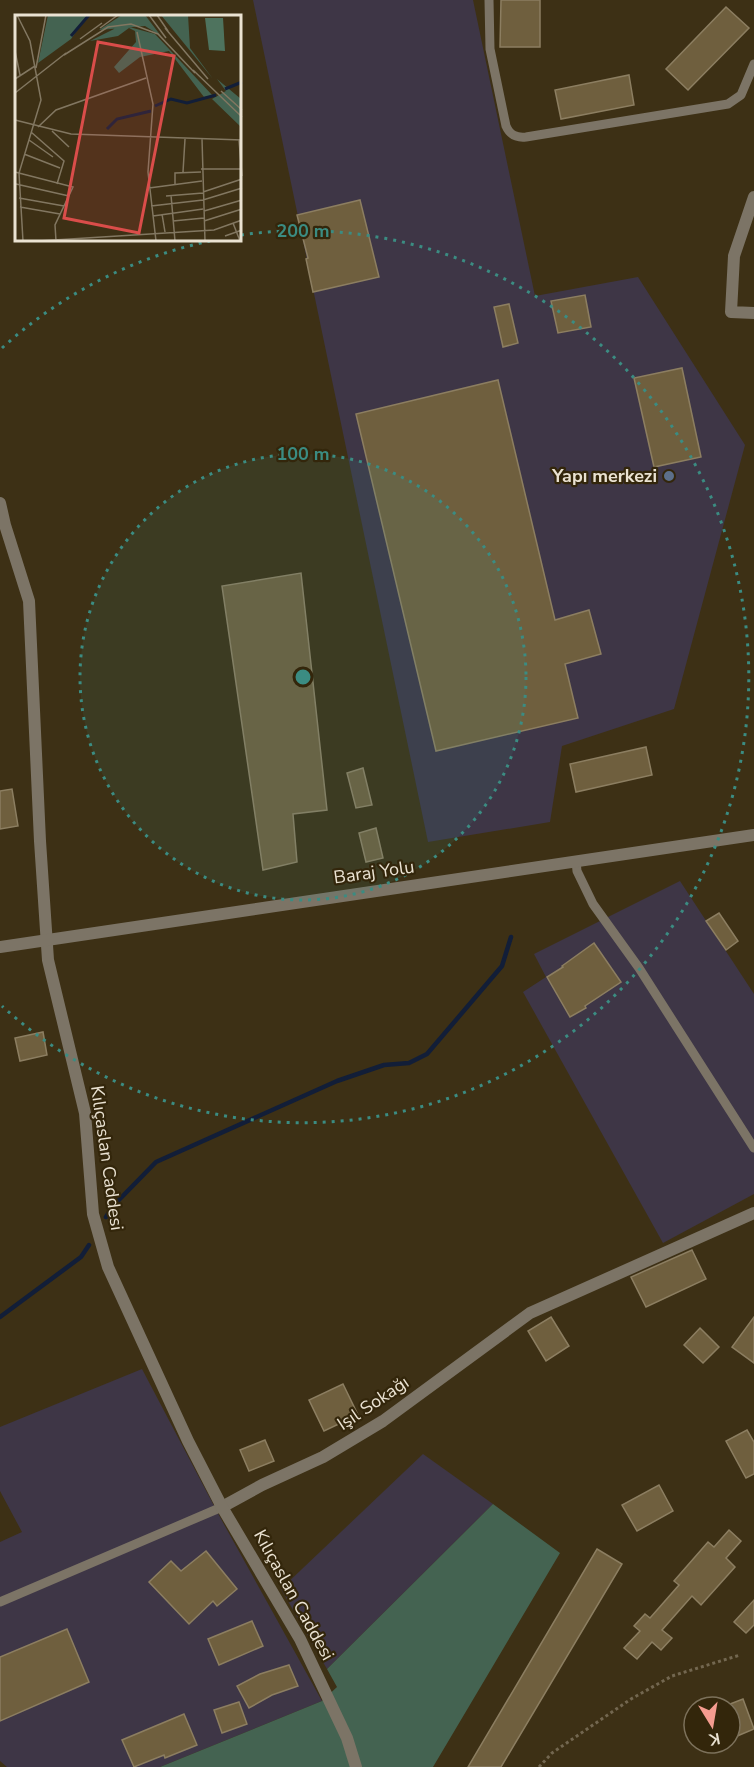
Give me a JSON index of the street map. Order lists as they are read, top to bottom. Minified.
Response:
{"streets":{"street":["Baraj Yolu","Kılıçaslan Caddesi","Işıl Sokağı"]},"crossings":[["Baraj Yolu","Kılıçaslan Caddesi"],["Kılıçaslan Caddesi","Işıl Sokağı"]],"places":["Yapı merkezi"],"north":"bottom","rings":["200 m","100 m"]}
